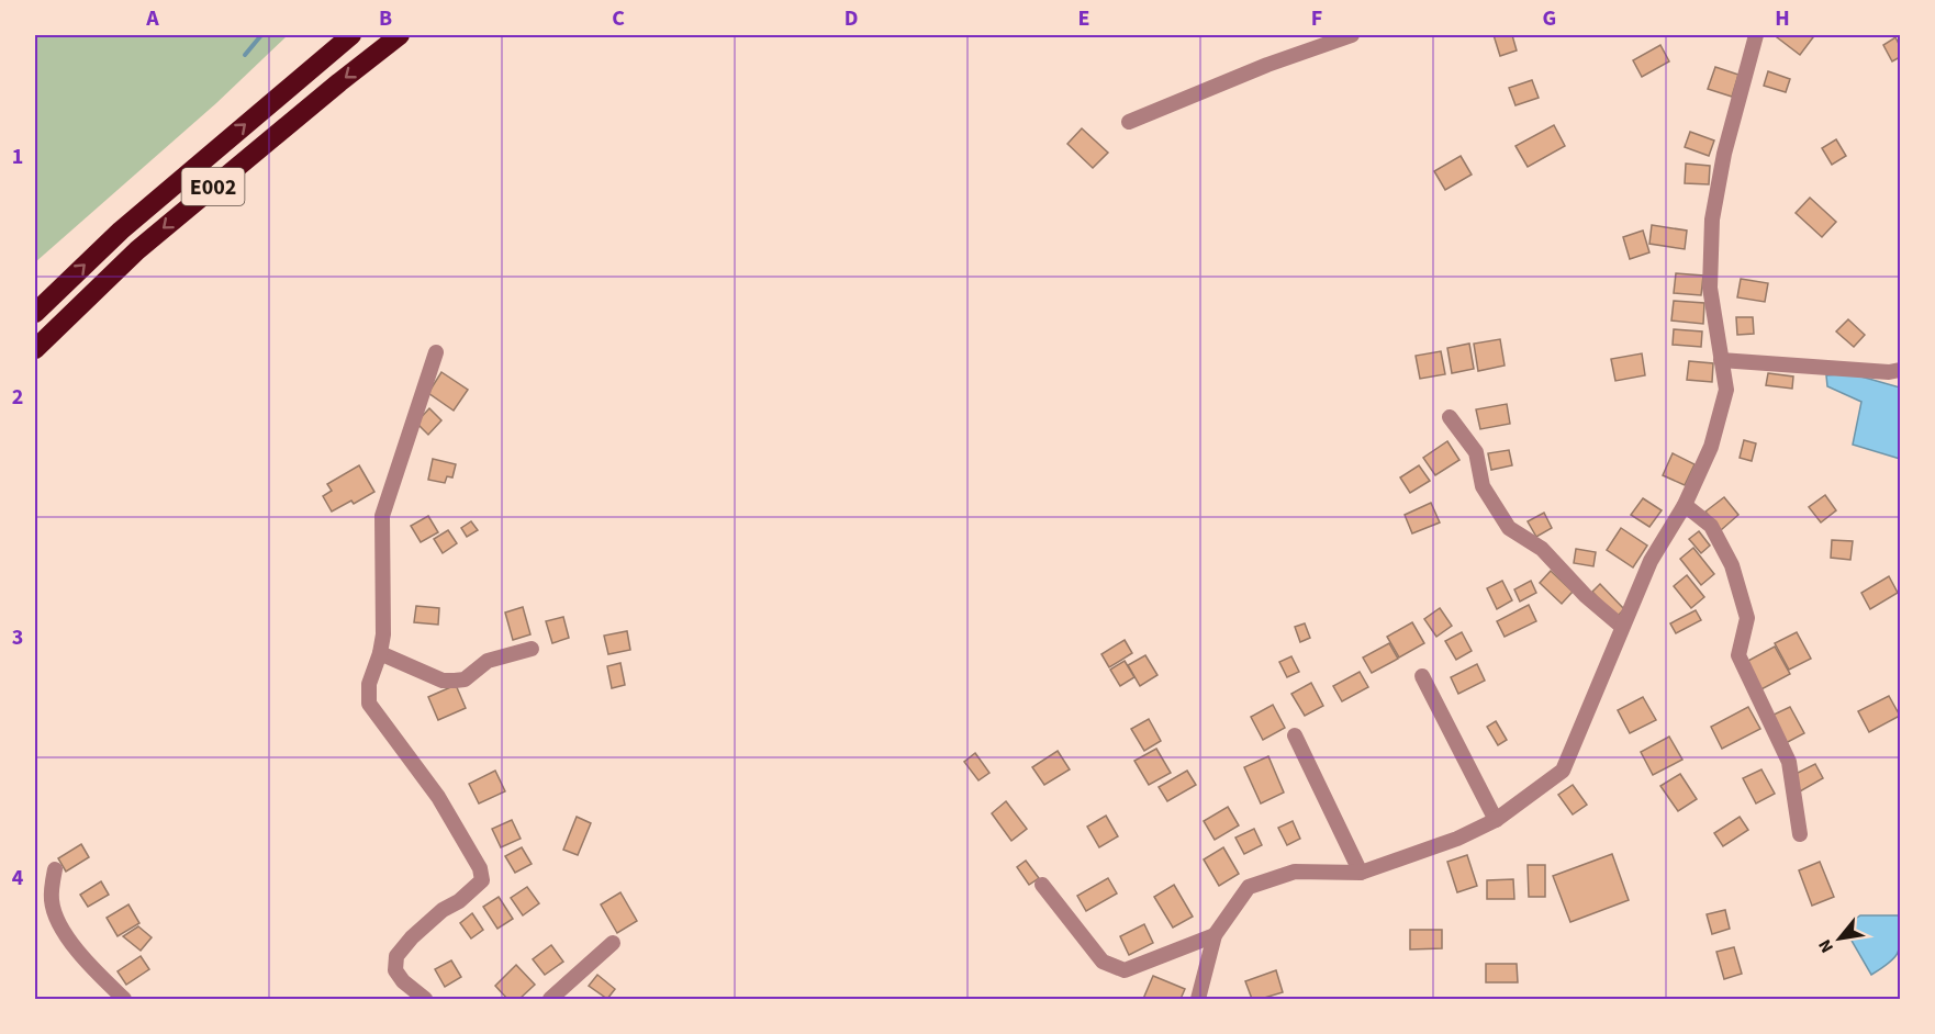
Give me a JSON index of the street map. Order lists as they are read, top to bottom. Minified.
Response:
{"streets":{"highway":["E002"]},"north":"bottom left","grid":{"columns":["A","B","C","D","E","F","G","H"],"rows":["1","2","3","4"]}}
